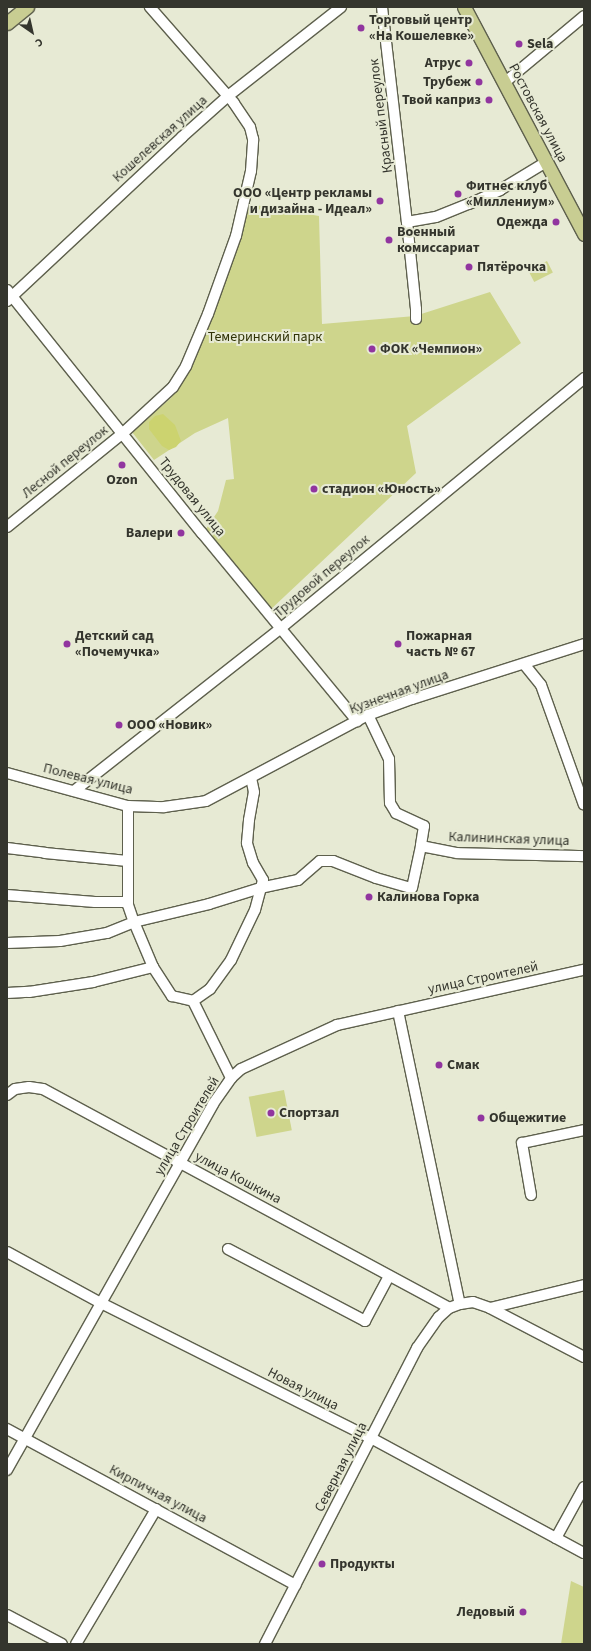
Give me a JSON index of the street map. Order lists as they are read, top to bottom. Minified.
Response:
{"streets":{"main road":["Ростовская улица"],"street":["Красный переулок","Кошелевская улица","Лесной переулок","Трудовая улица","Трудовой переулок","Кузнечная улица","Полевая улица","Калининская улица","улица Строителей","улица Кошкина","Новая улица","Северная улица","Кирпичная улица"]},"crossings":[["Кошелевская улица","Лесной переулок"],["Кошелевская улица","Трудовая улица"],["Лесной переулок","Трудовая улица"],["Трудовая улица","Трудовой переулок"],["Трудовая улица","Кузнечная улица"],["Трудовой переулок","Полевая улица"],["Кузнечная улица","Полевая улица"],["улица Строителей","улица Кошкина"],["улица Строителей","Новая улица"],["улица Строителей","Кирпичная улица"],["улица Кошкина","Северная улица"],["Новая улица","Северная улица"],["Северная улица","Кирпичная улица"]],"parks":["Темеринский парк"],"places":["Торговый центр «На Кошелевке»","Sela","Атрус","Трубеж","Твой каприз","Фитнес клуб «Миллениум»","ООО «Центр рекламы и дизайна - Идеал»","Одежда","Военный комиссариат","Пятёрочка","ФОК «Чемпион»","Ozon","стадион «Юность»","Валери","Детский сад «Почемучка»","Пожарная часть № 67","ООО «Новик»","Калинова Горка","Смак","Спортзал","Общежитие","Продукты","Ледовый"],"north":"bottom right"}
